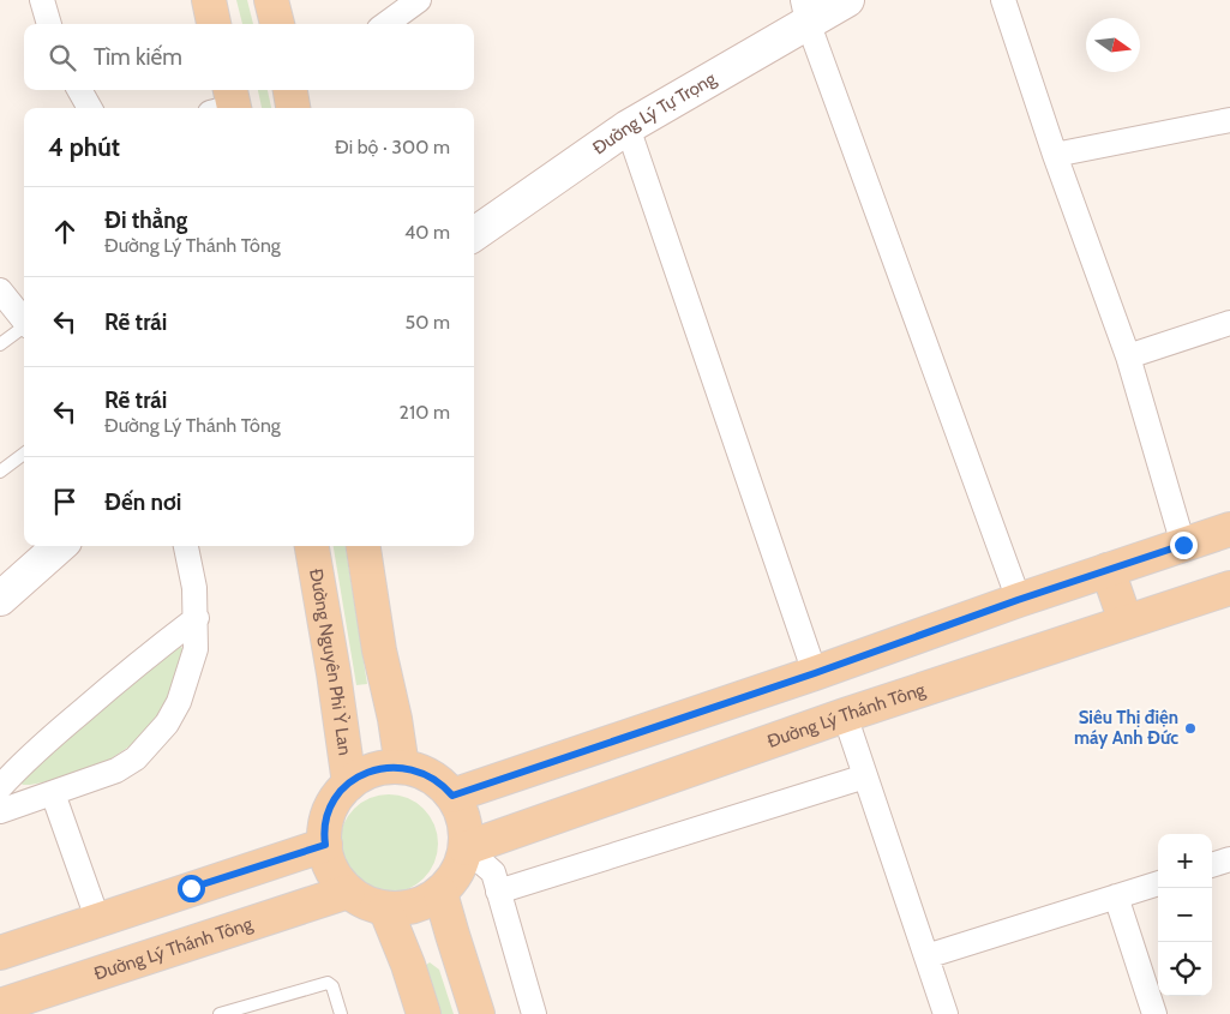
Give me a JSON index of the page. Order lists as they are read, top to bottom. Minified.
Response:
{"streets":{"main road":["Đường Lý Tự Trọng","Đường Nguyên Phi Ỷ Lan","Đường Lý Thánh Tông"]},"crossings":[["Đường Nguyên Phi Ỷ Lan","Đường Lý Thánh Tông"]],"places":["Siêu Thị điện máy Anh Đức"],"north":"right","page":{"search":"Tìm kiếm","heading":["4 phút","Đi bộ · 300 m"],"list":[["Đi thẳng","Đường Lý Thánh Tông","40 m"],["Rẽ trái","50 m"],["Rẽ trái","Đường Lý Thánh Tông","210 m"],"Đến nơi"],"map_buttons":["+","−"]}}
